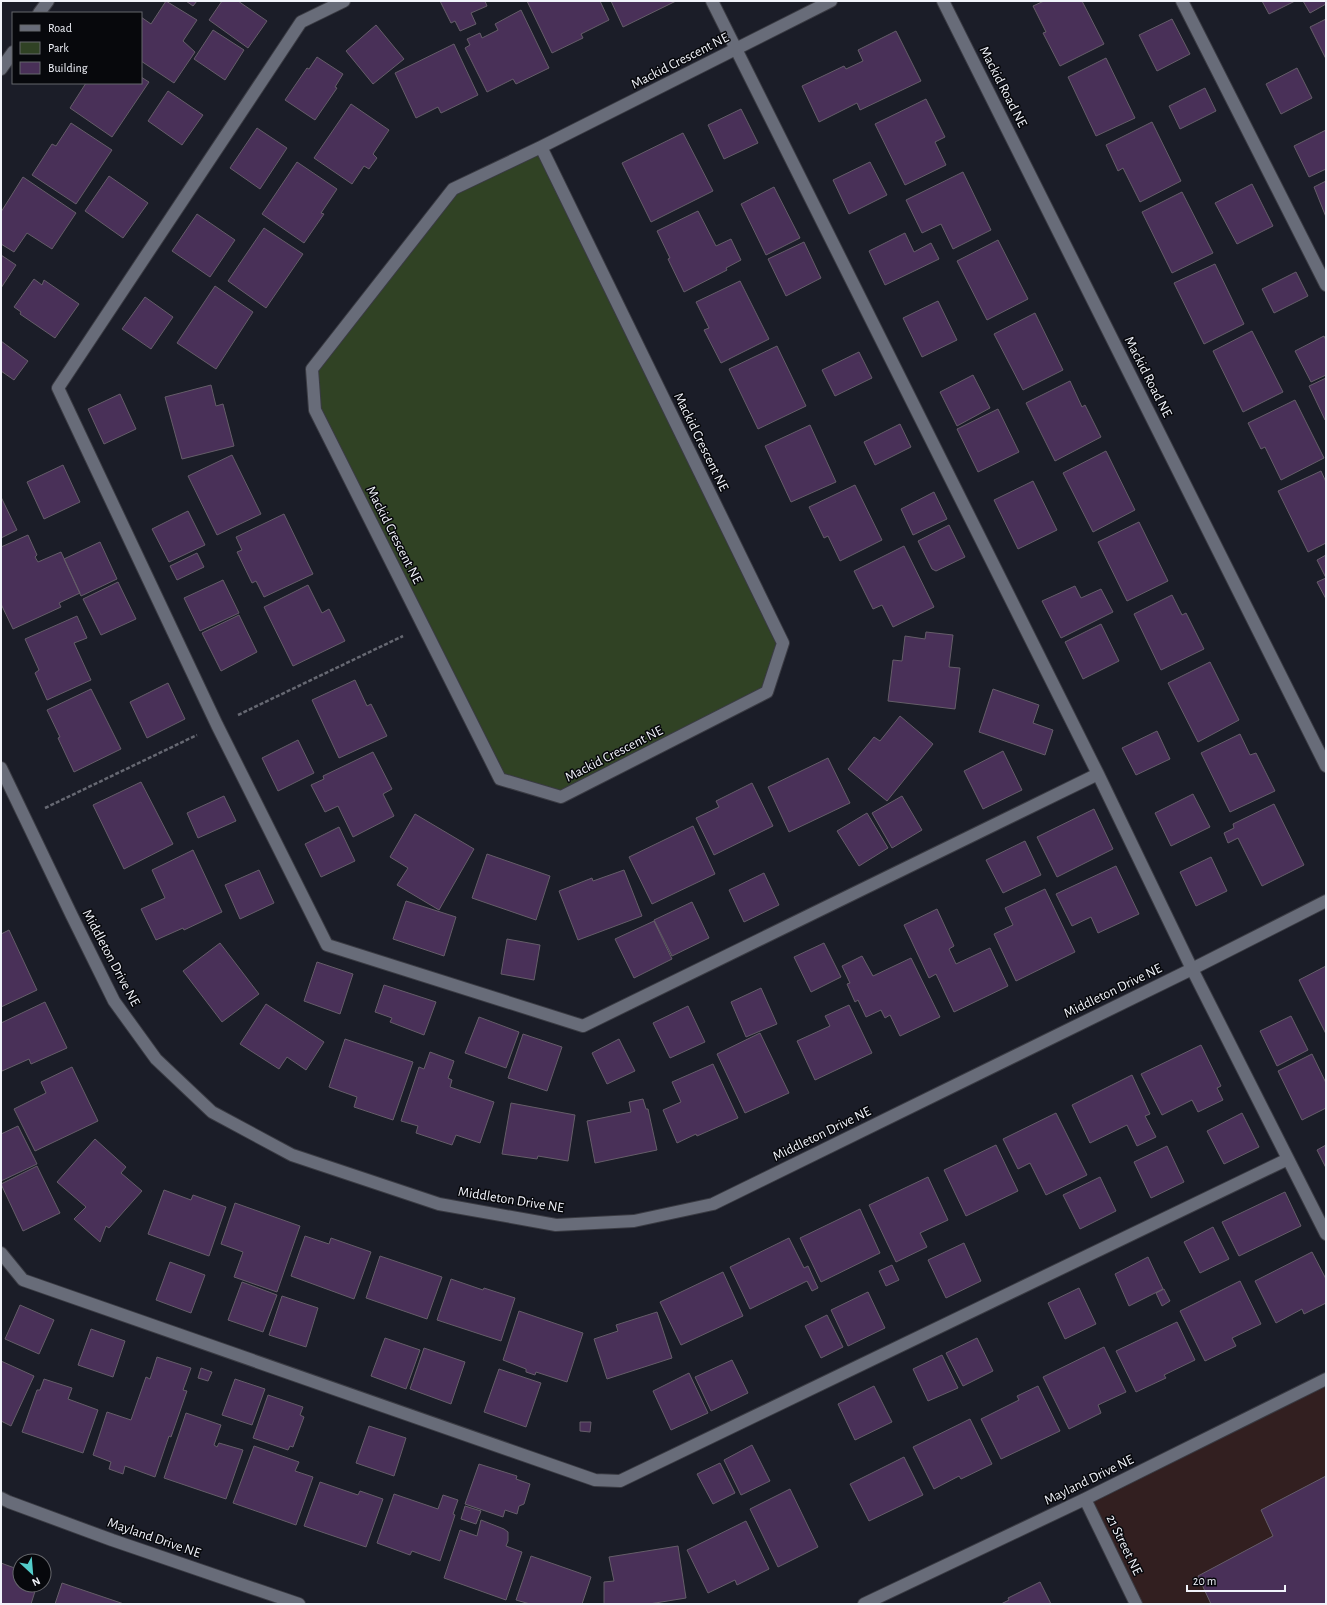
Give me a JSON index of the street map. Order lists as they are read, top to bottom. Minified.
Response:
{"streets":{"street":["Mackid Crescent NE","Mackid Road NE","Middleton Drive NE","Mayland Drive NE","21 Street NE"]},"crossings":[["Mayland Drive NE","21 Street NE"]],"legend":["Road","Park","Building"],"scale_bar":"20 m","north":"bottom right"}
